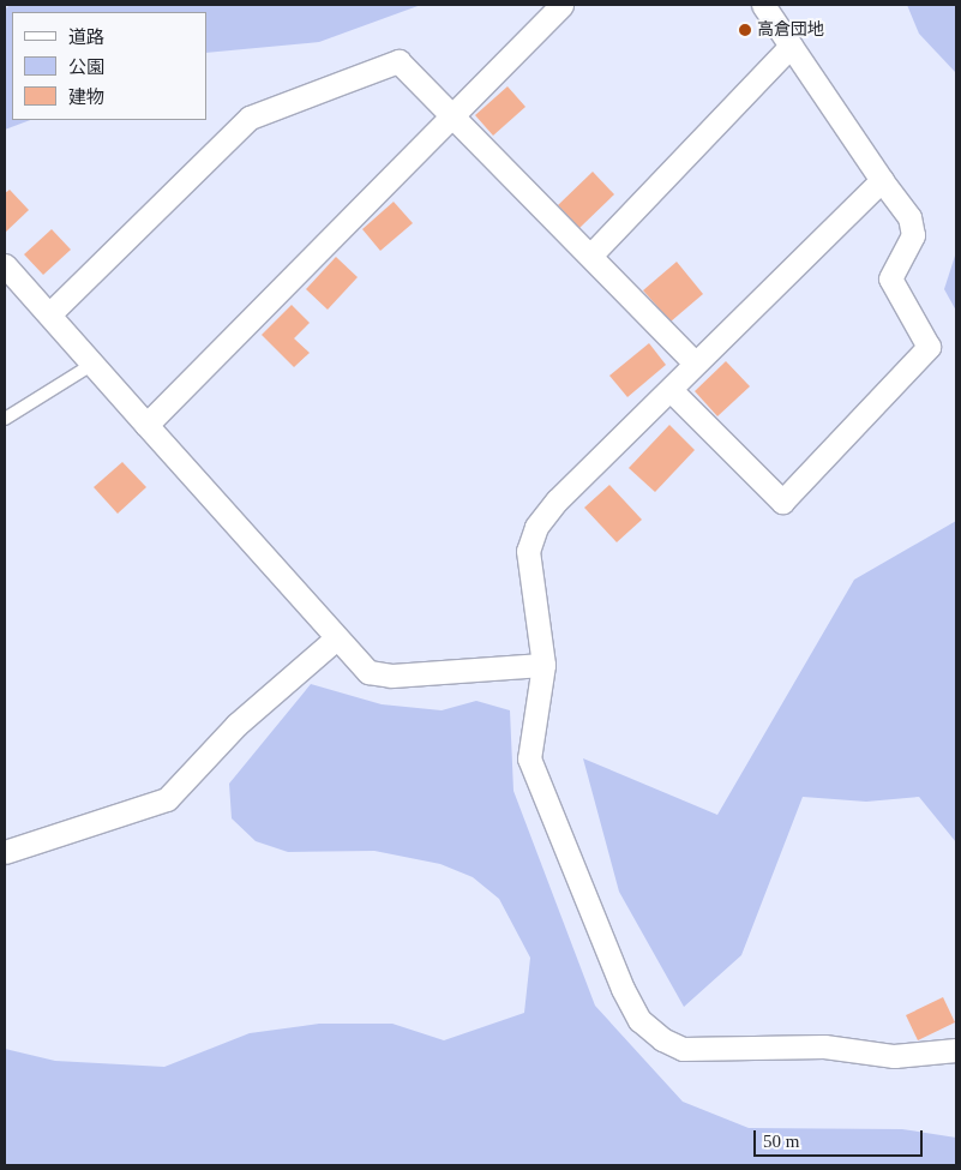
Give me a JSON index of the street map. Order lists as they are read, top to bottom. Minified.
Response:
{"places":["高倉団地"],"legend":["道路","公園","建物"],"scale_bar":"50 m"}
